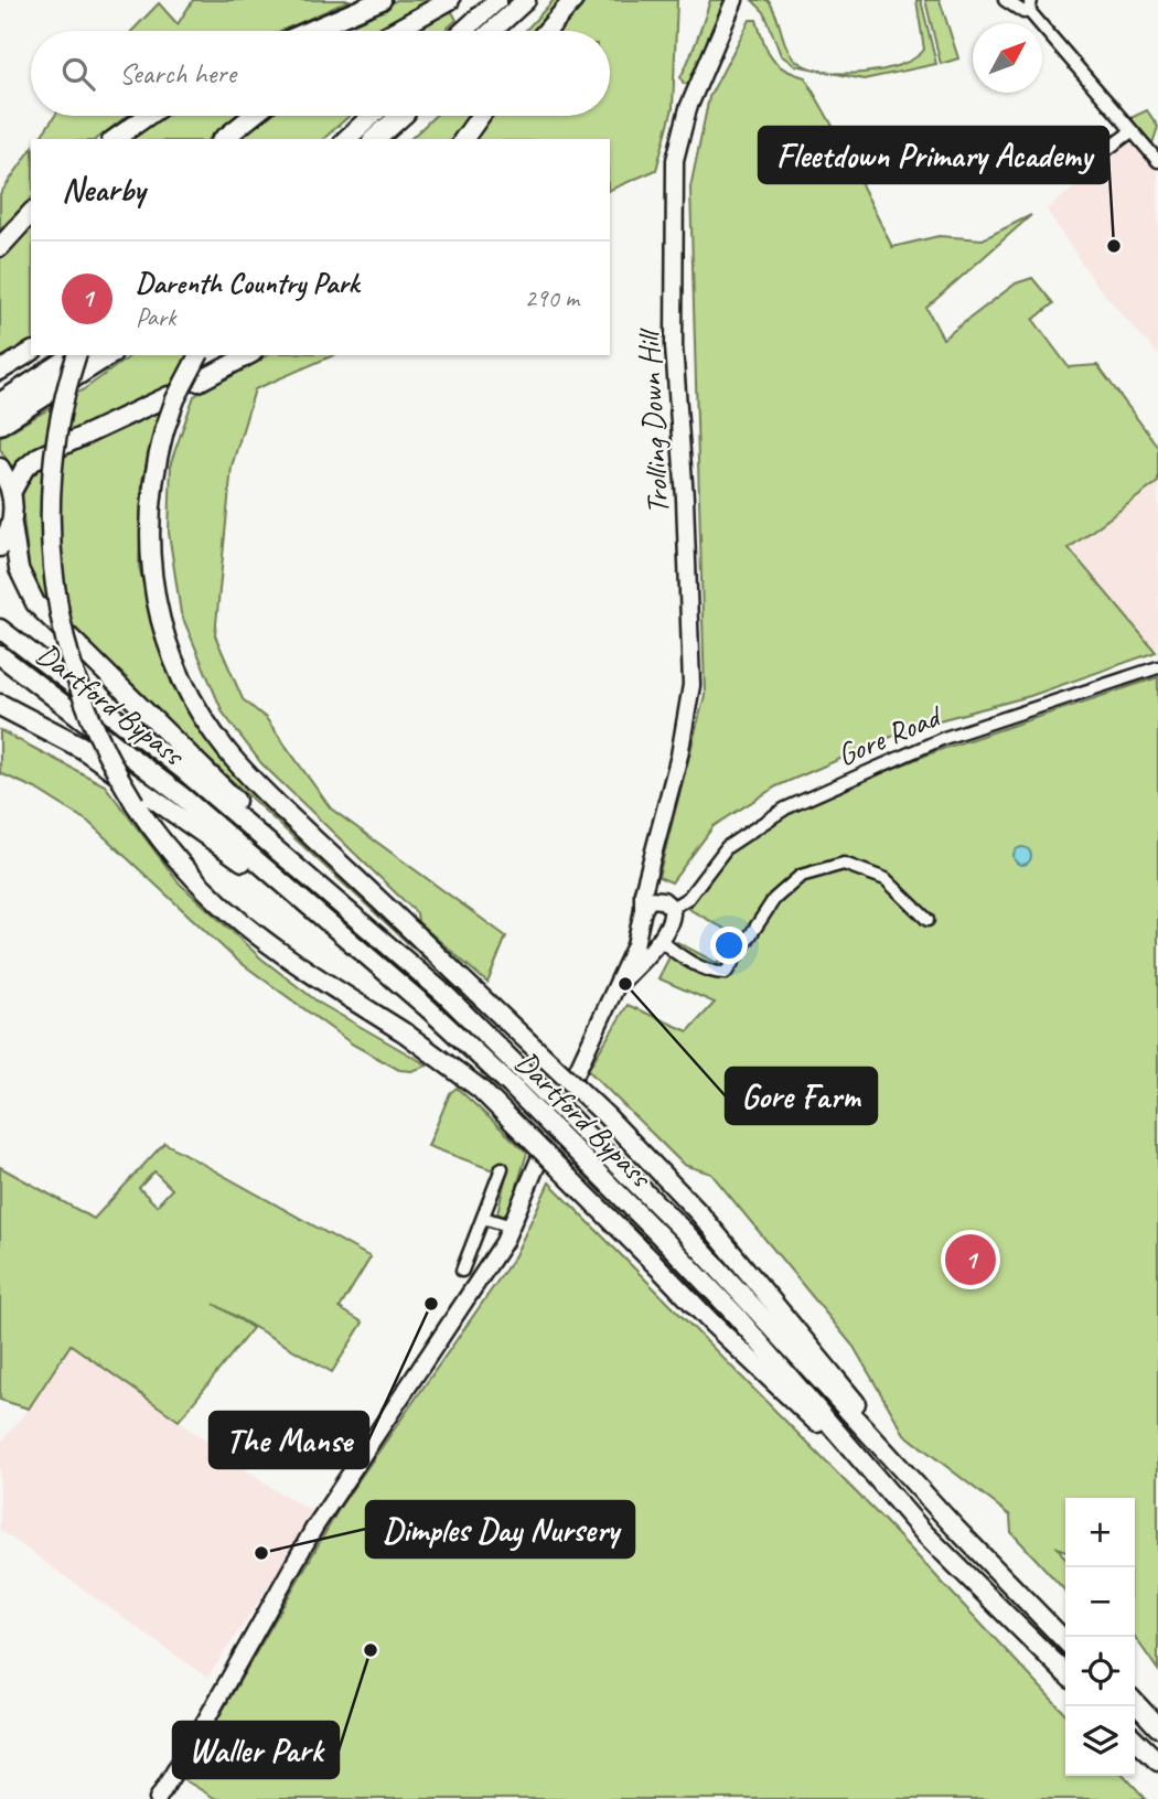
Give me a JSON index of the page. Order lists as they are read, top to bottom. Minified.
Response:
{"streets":{"highway":["Dartford Bypass"],"main road":["Trolling Down Hill"],"street":["Gore Road"]},"crossings":[["Trolling Down Hill","Gore Road"]],"places":["Fleetdown Primary Academy","Gore Farm","The Manse","Dimples Day Nursery","Waller Park"],"north":"top right","page":{"search":"Search here","heading":"Nearby","list":[{"mark":"1","name":"Darenth Country Park","note":"Park","value":"290 m"}],"pins":"1","map_buttons":["+","−"]}}
